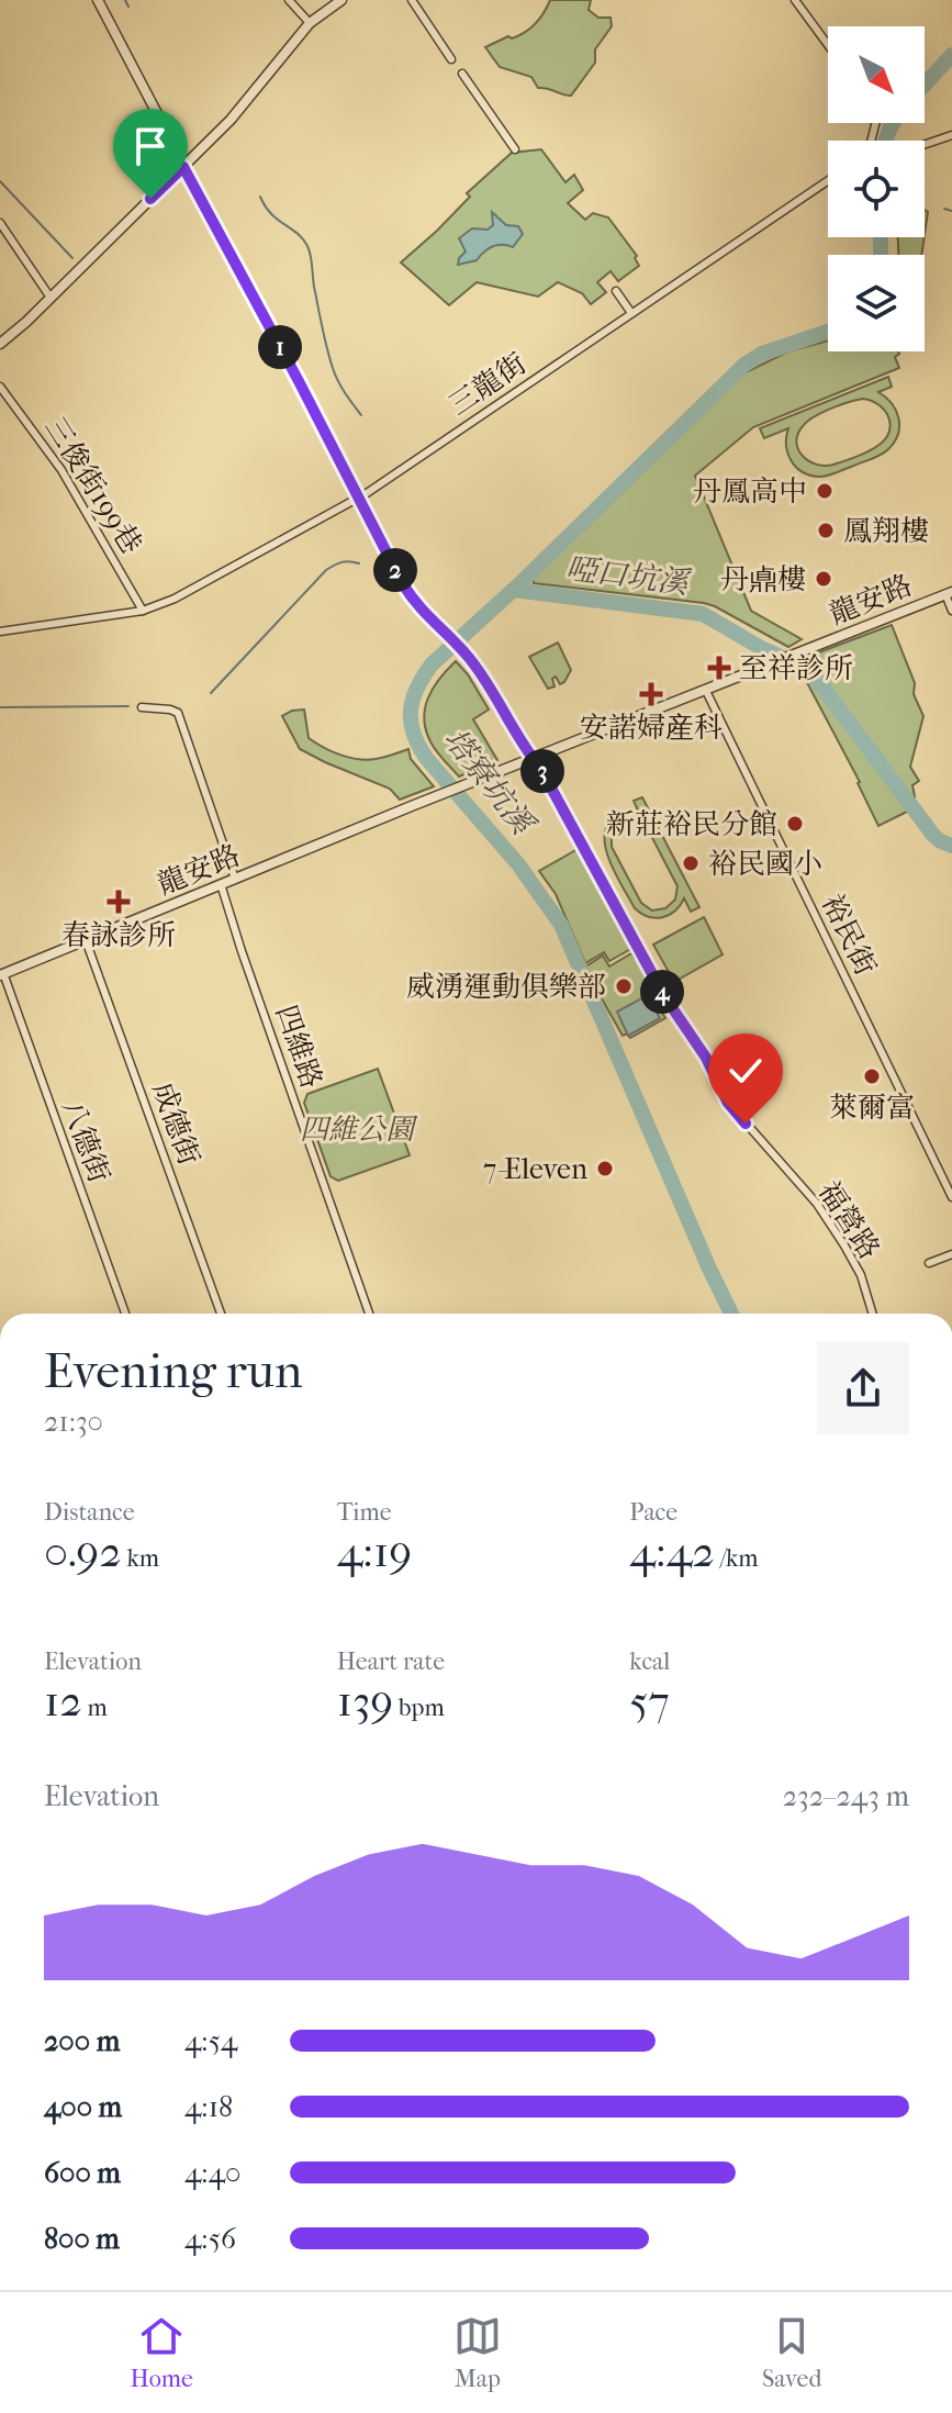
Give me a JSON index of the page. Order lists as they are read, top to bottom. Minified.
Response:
{"streets":{"street":["三龍街","三俊街199巷","龍安路","裕民街","四維路","成德街","八德街","福營路"]},"crossings":[["三龍街","三俊街199巷"],["三龍街","福營路"],["龍安路","裕民街"],["龍安路","四維路"],["龍安路","成德街"],["龍安路","八德街"],["龍安路","福營路"]],"water":["啞口坑溪","塔寮坑溪"],"parks":["四維公園"],"places":{"other":["丹鳳高中","鳳翔樓","丹鼑樓","新莊裕民分館","裕民國小","威湧運動俱樂部","萊爾富","7-Eleven"],"health":["至祥診所","安諾婦産科","春詠診所"]},"north":"bottom right","page":{"pins":["1","2","3","4"],"heading":["Evening run","21:30"],"stats":[["Distance","0.92 km"],["Time","4:19"],["Pace","4:42 /km"],["Elevation","12 m"],["Heart rate","139 bpm"],["kcal","57"]],"chart":["Elevation","232–243 m"],"list":[{"name":"200 m","note":"4:54"},{"name":"400 m","note":"4:18"},{"name":"600 m","note":"4:40"},{"name":"800 m","note":"4:56"}],"tabs":["Home","Map","Saved"]}}
